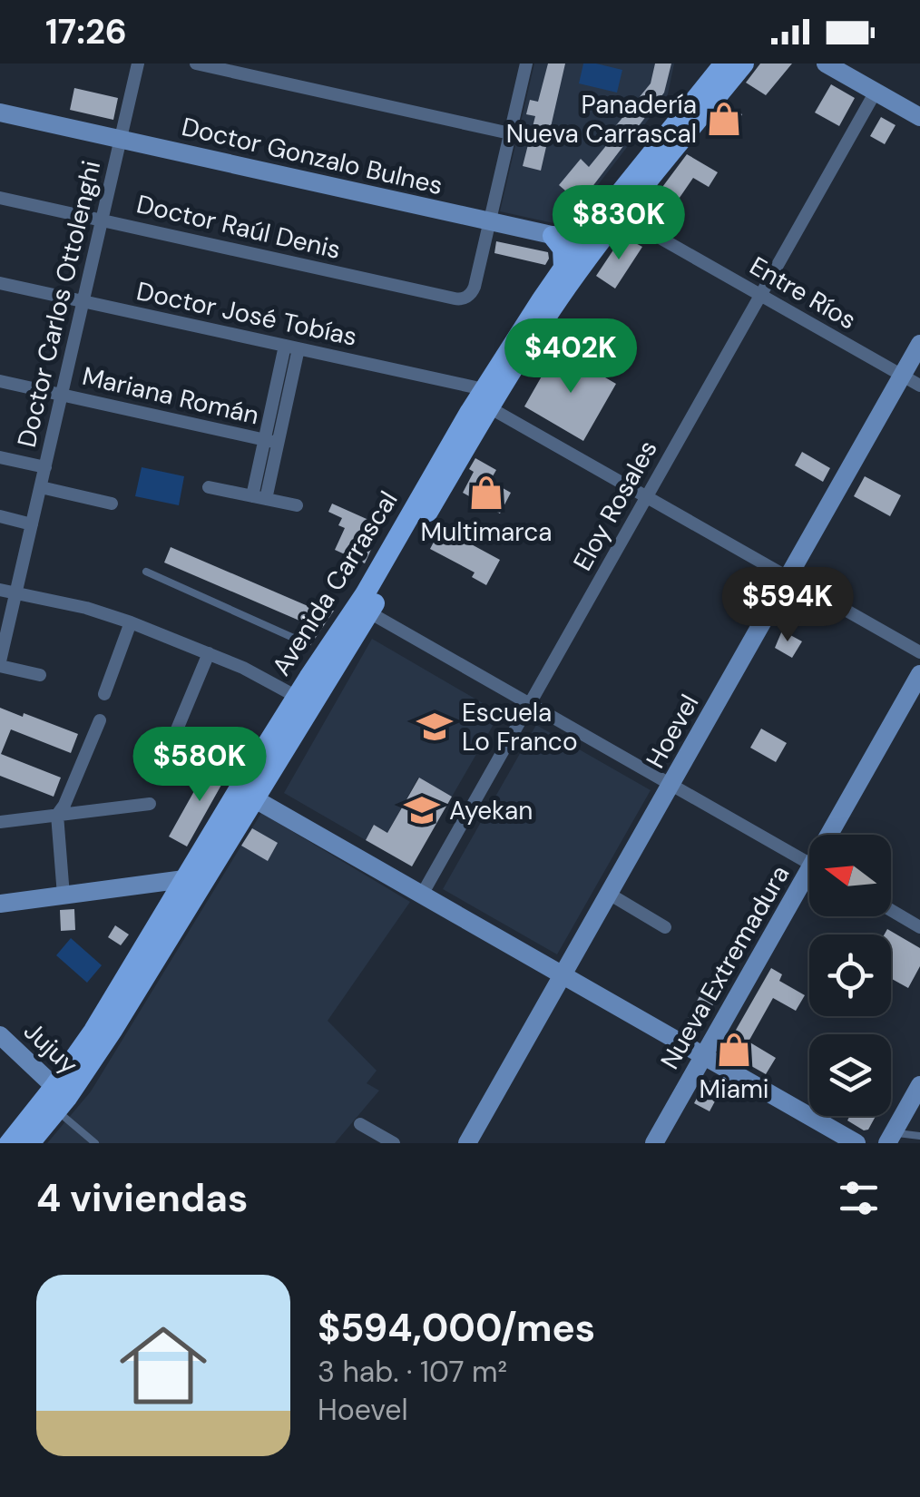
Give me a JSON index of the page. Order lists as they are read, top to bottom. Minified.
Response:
{"streets":{"main road":["Avenida Carrascal"],"street":["Doctor Gonzalo Bulnes","Doctor Raúl Denis","Entre Ríos","Doctor Carlos Ottolenghi","Doctor José Tobías","Mariana Román","Eloy Rosales","Hoevel","Nueva Extremadura","Jujuy"]},"crossings":[["Doctor Gonzalo Bulnes","Doctor Raúl Denis"],["Doctor Gonzalo Bulnes","Entre Ríos"],["Doctor Gonzalo Bulnes","Doctor Carlos Ottolenghi"],["Doctor Gonzalo Bulnes","Avenida Carrascal"],["Doctor Raúl Denis","Doctor Carlos Ottolenghi"],["Entre Ríos","Eloy Rosales"],["Entre Ríos","Avenida Carrascal"],["Entre Ríos","Hoevel"],["Doctor Carlos Ottolenghi","Doctor José Tobías"],["Doctor Carlos Ottolenghi","Mariana Román"],["Doctor José Tobías","Eloy Rosales"],["Doctor José Tobías","Avenida Carrascal"],["Doctor José Tobías","Hoevel"],["Avenida Carrascal","Jujuy"]],"places":{"shop":["Panadería Nueva Carrascal","Multimarca","Miami"],"school or university":["Escuela Lo Franco","Ayekan"]},"north":"left","page":{"status":"17:26","price":["$830K","$402K","$594K","$580K"],"heading":"4 viviendas","list":[{"name":"$594,000/mes","note":"3 hab. · 107 m² · Hoevel"}]}}
